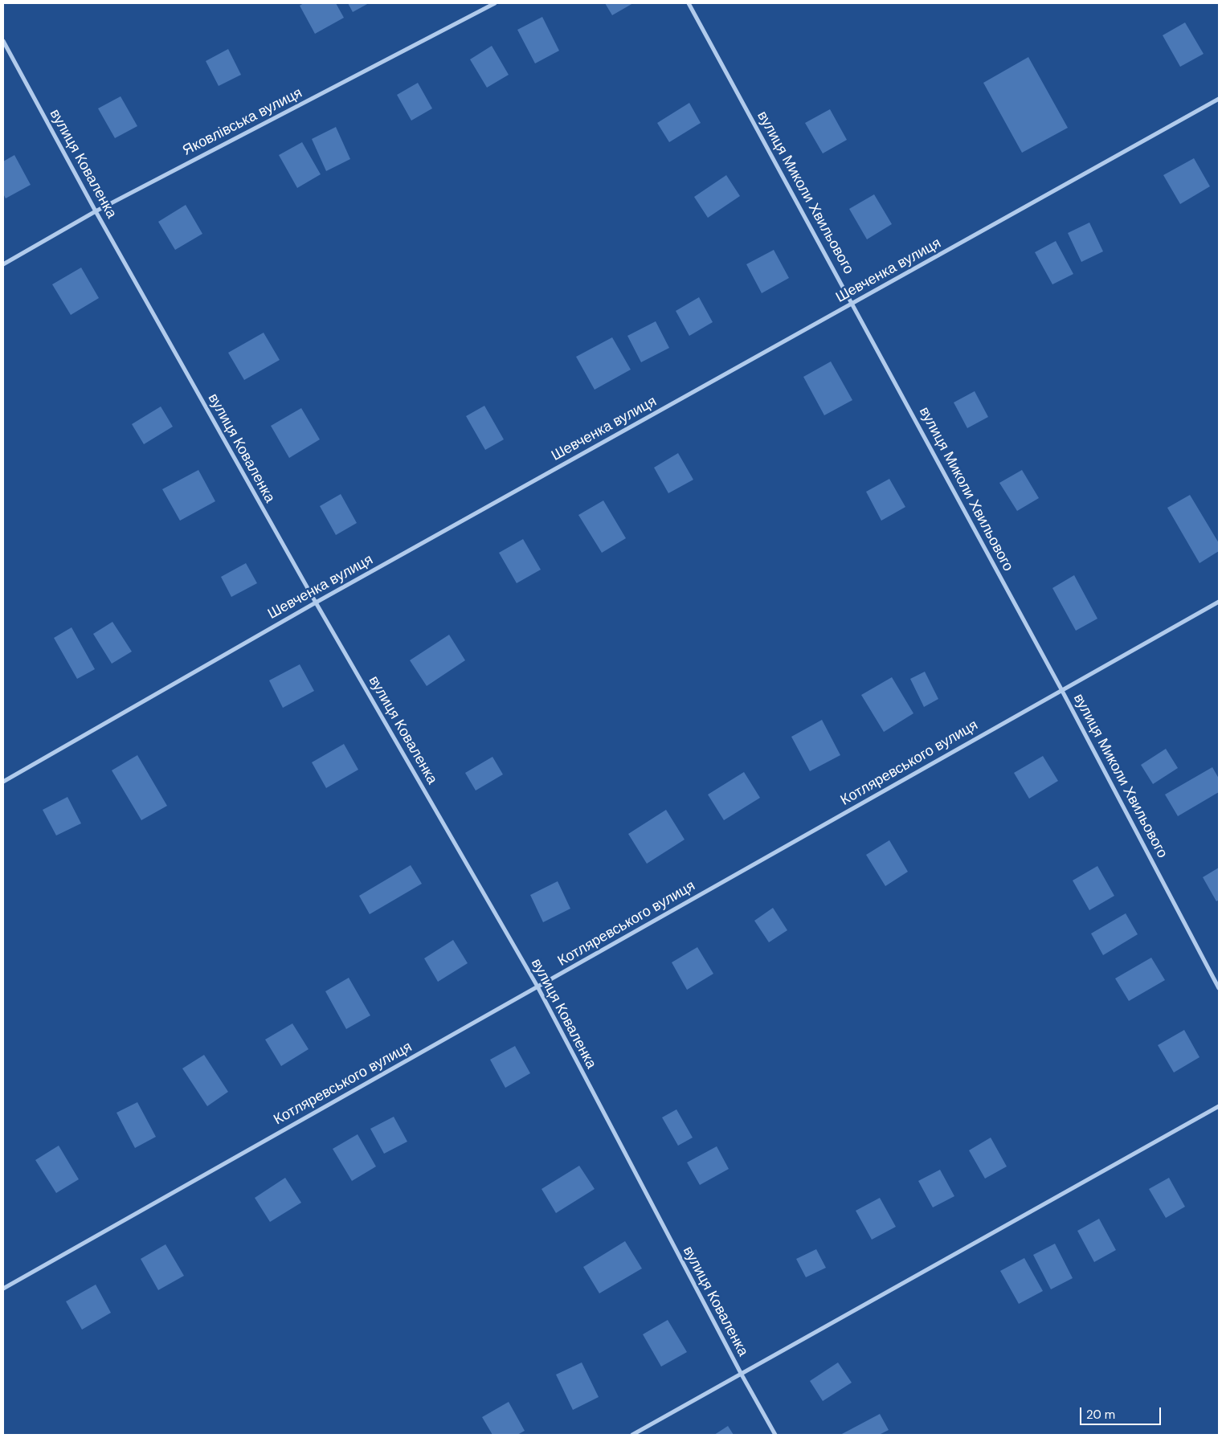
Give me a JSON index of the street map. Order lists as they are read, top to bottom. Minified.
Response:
{"streets":{"street":["Яковлівська вулиця","вулиця Коваленка","вулиця Миколи Хвильового","Шевченка вулиця","Котляревського вулиця"]},"crossings":[["Яковлівська вулиця","вулиця Коваленка"],["вулиця Коваленка","Шевченка вулиця"],["вулиця Коваленка","Котляревського вулиця"],["вулиця Миколи Хвильового","Шевченка вулиця"],["вулиця Миколи Хвильового","Котляревського вулиця"]],"scale_bar":"20 m"}
